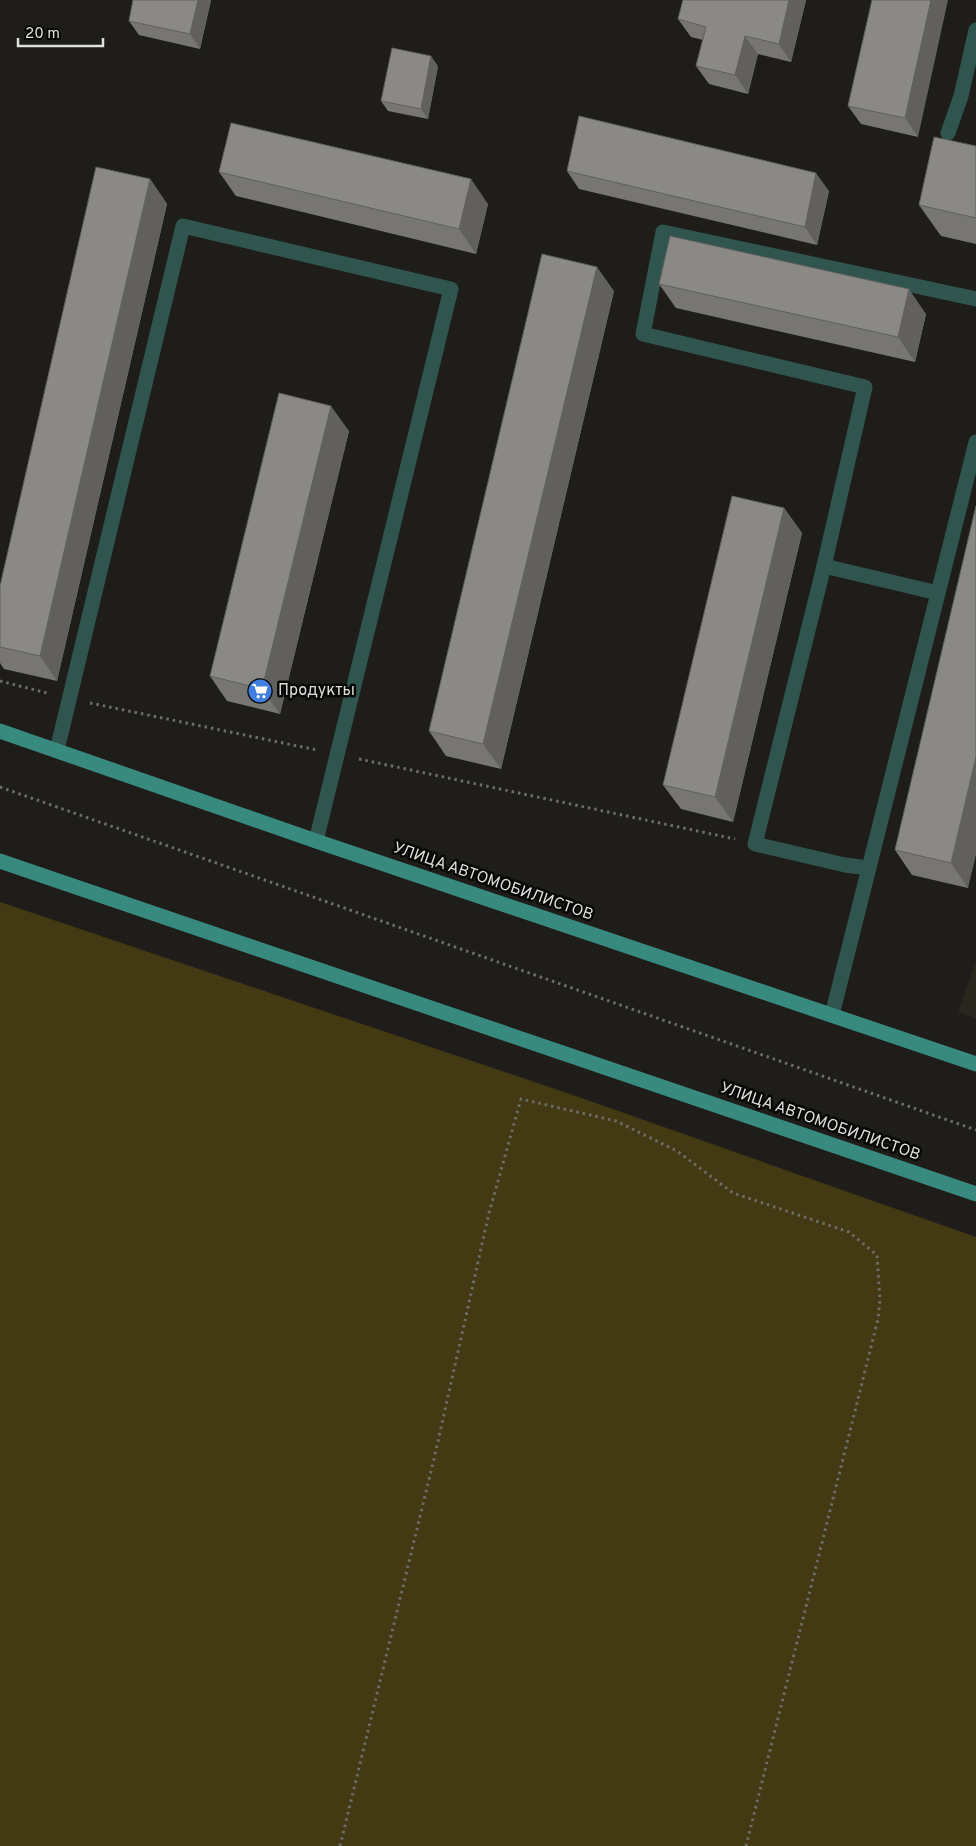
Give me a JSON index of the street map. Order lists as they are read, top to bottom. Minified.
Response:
{"streets":{"main road":["УЛИЦА АВТОМОБИЛИСТОВ"]},"places":{"supermarket":["Продукты"]},"scale_bar":"20 m"}
